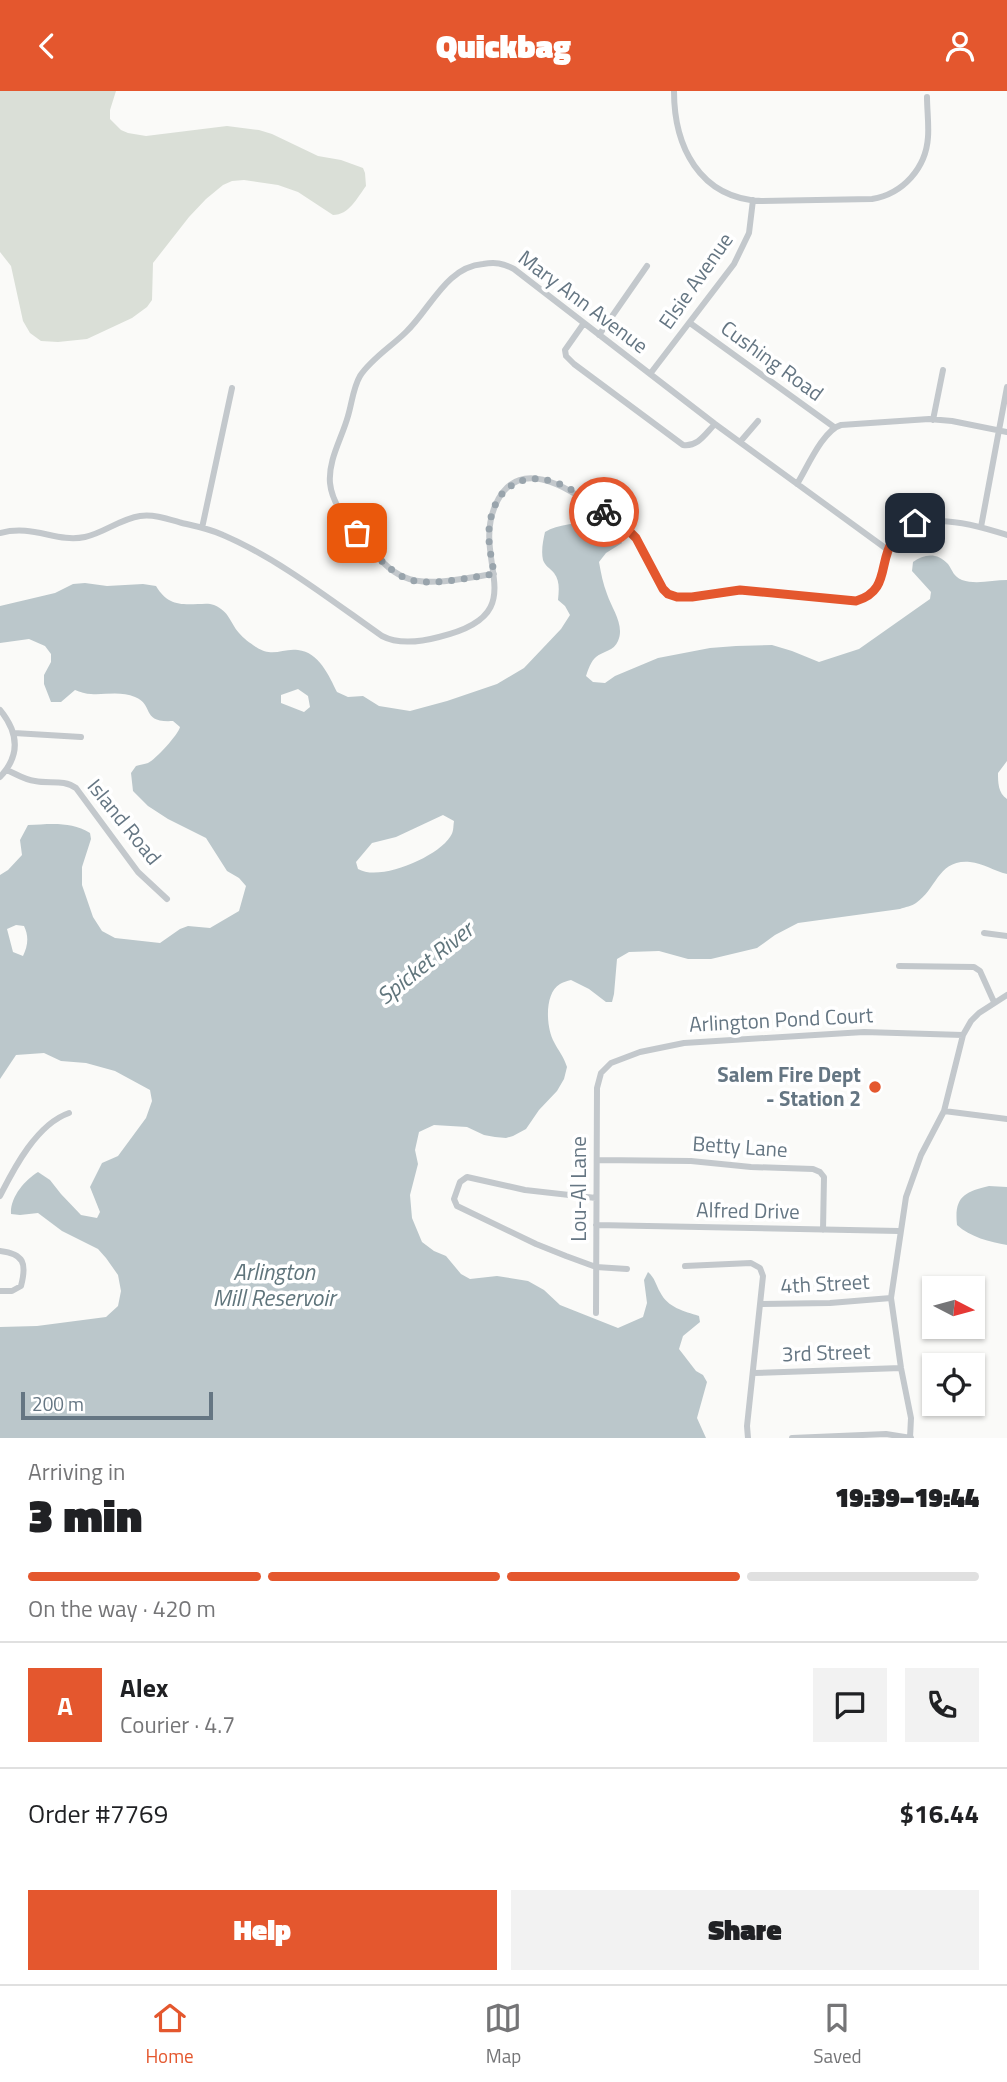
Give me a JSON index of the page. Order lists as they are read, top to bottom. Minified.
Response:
{"streets":{"street":["Elsie Avenue","Mary Ann Avenue","Cushing Road","Island Road","Arlington Pond Court","Betty Lane","Lou-Al Lane","Alfred Drive","4th Street","3rd Street"]},"crossings":[["Elsie Avenue","Mary Ann Avenue"],["Elsie Avenue","Cushing Road"],["Arlington Pond Court","Lou-Al Lane"],["Betty Lane","Lou-Al Lane"],["Betty Lane","Alfred Drive"],["Lou-Al Lane","Alfred Drive"]],"water":["Spicket River","Arlington Mill Reservoir"],"places":["Salem Fire Dept - Station 2"],"scale_bar":"200 m","north":"right","page":{"header":"Quickbag","scale":"200 m","heading":["3 min","Arriving in","19:39–19:44"],"panel":["Alex","Courier · 4.7","Order #7769","$16.44"],"bar":"On the way · 420 m","round":"A","buttons":["Help","Share"],"tabs":["Home","Map","Saved"]}}
